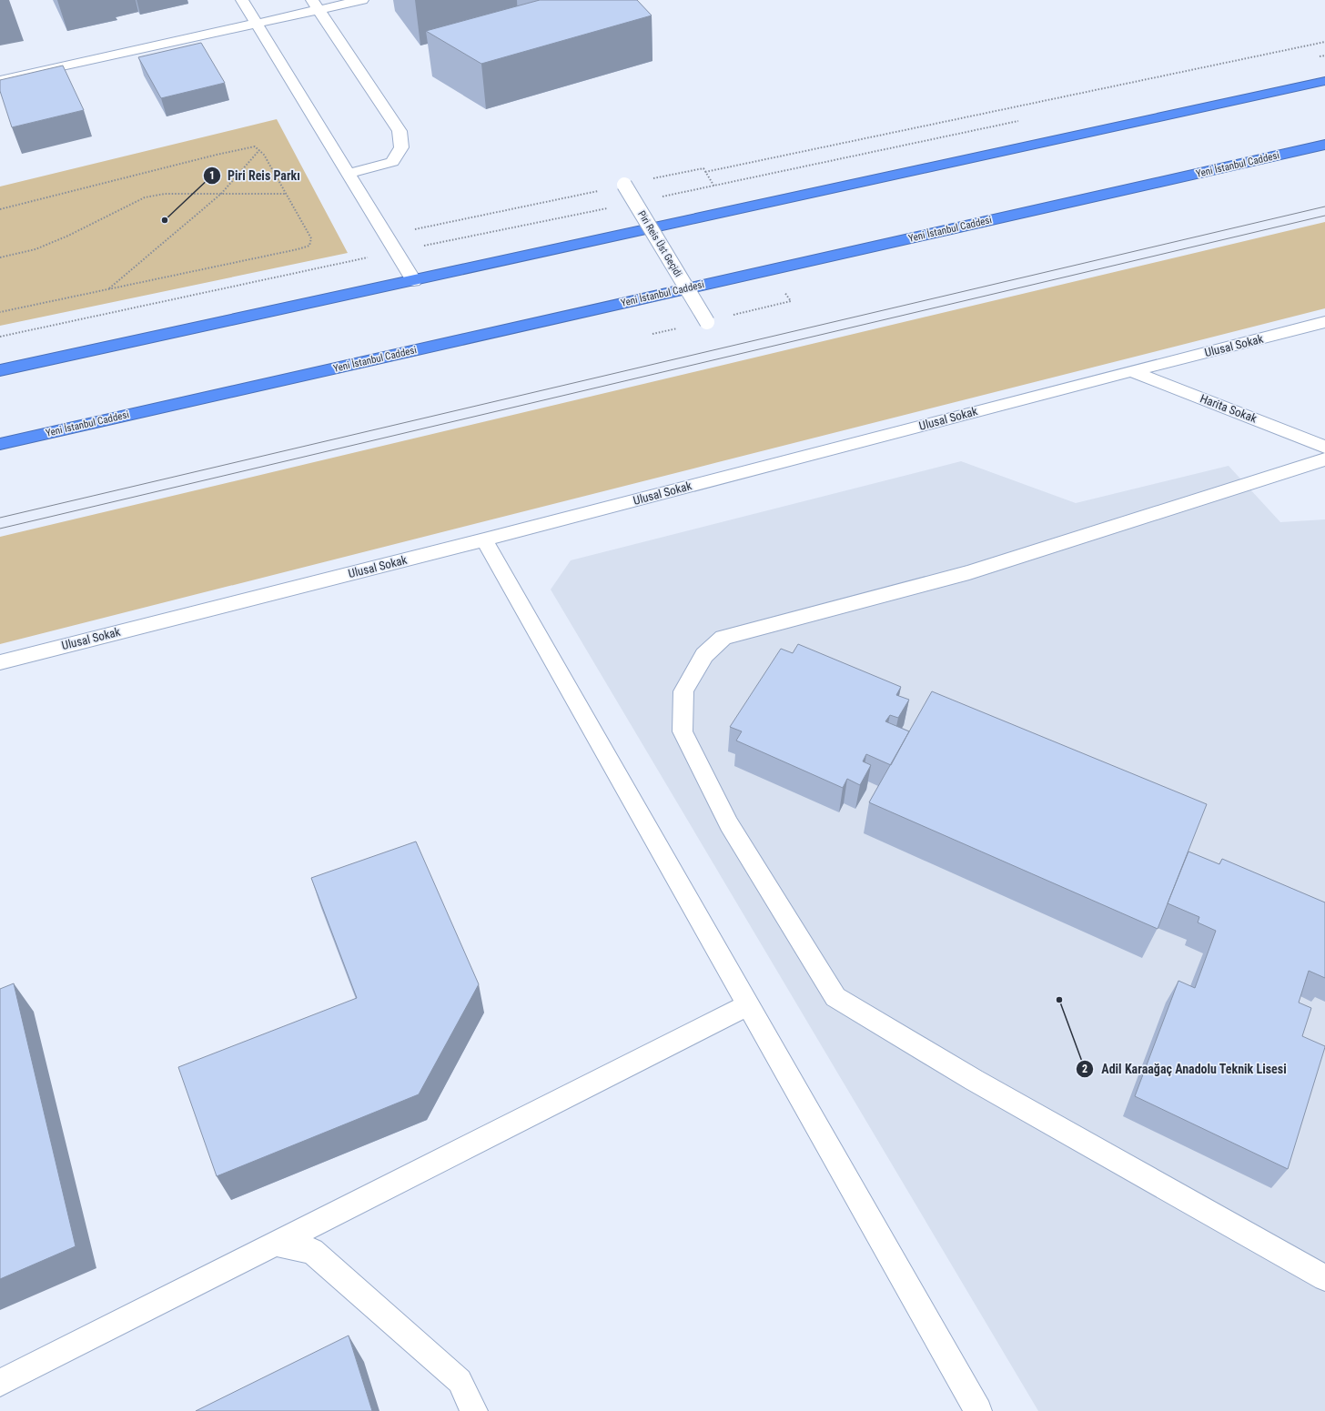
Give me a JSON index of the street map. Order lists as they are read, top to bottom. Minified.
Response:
{"streets":{"highway":["Yeni İstanbul Caddesi"],"street":["Piri Reis Üst Geçidi","Ulusal Sokak","Harita Sokak"]},"crossings":[["Ulusal Sokak","Harita Sokak"]],"places":["Piri Reis Parkı","Adil Karaağaç Anadolu Teknik Lisesi"]}
